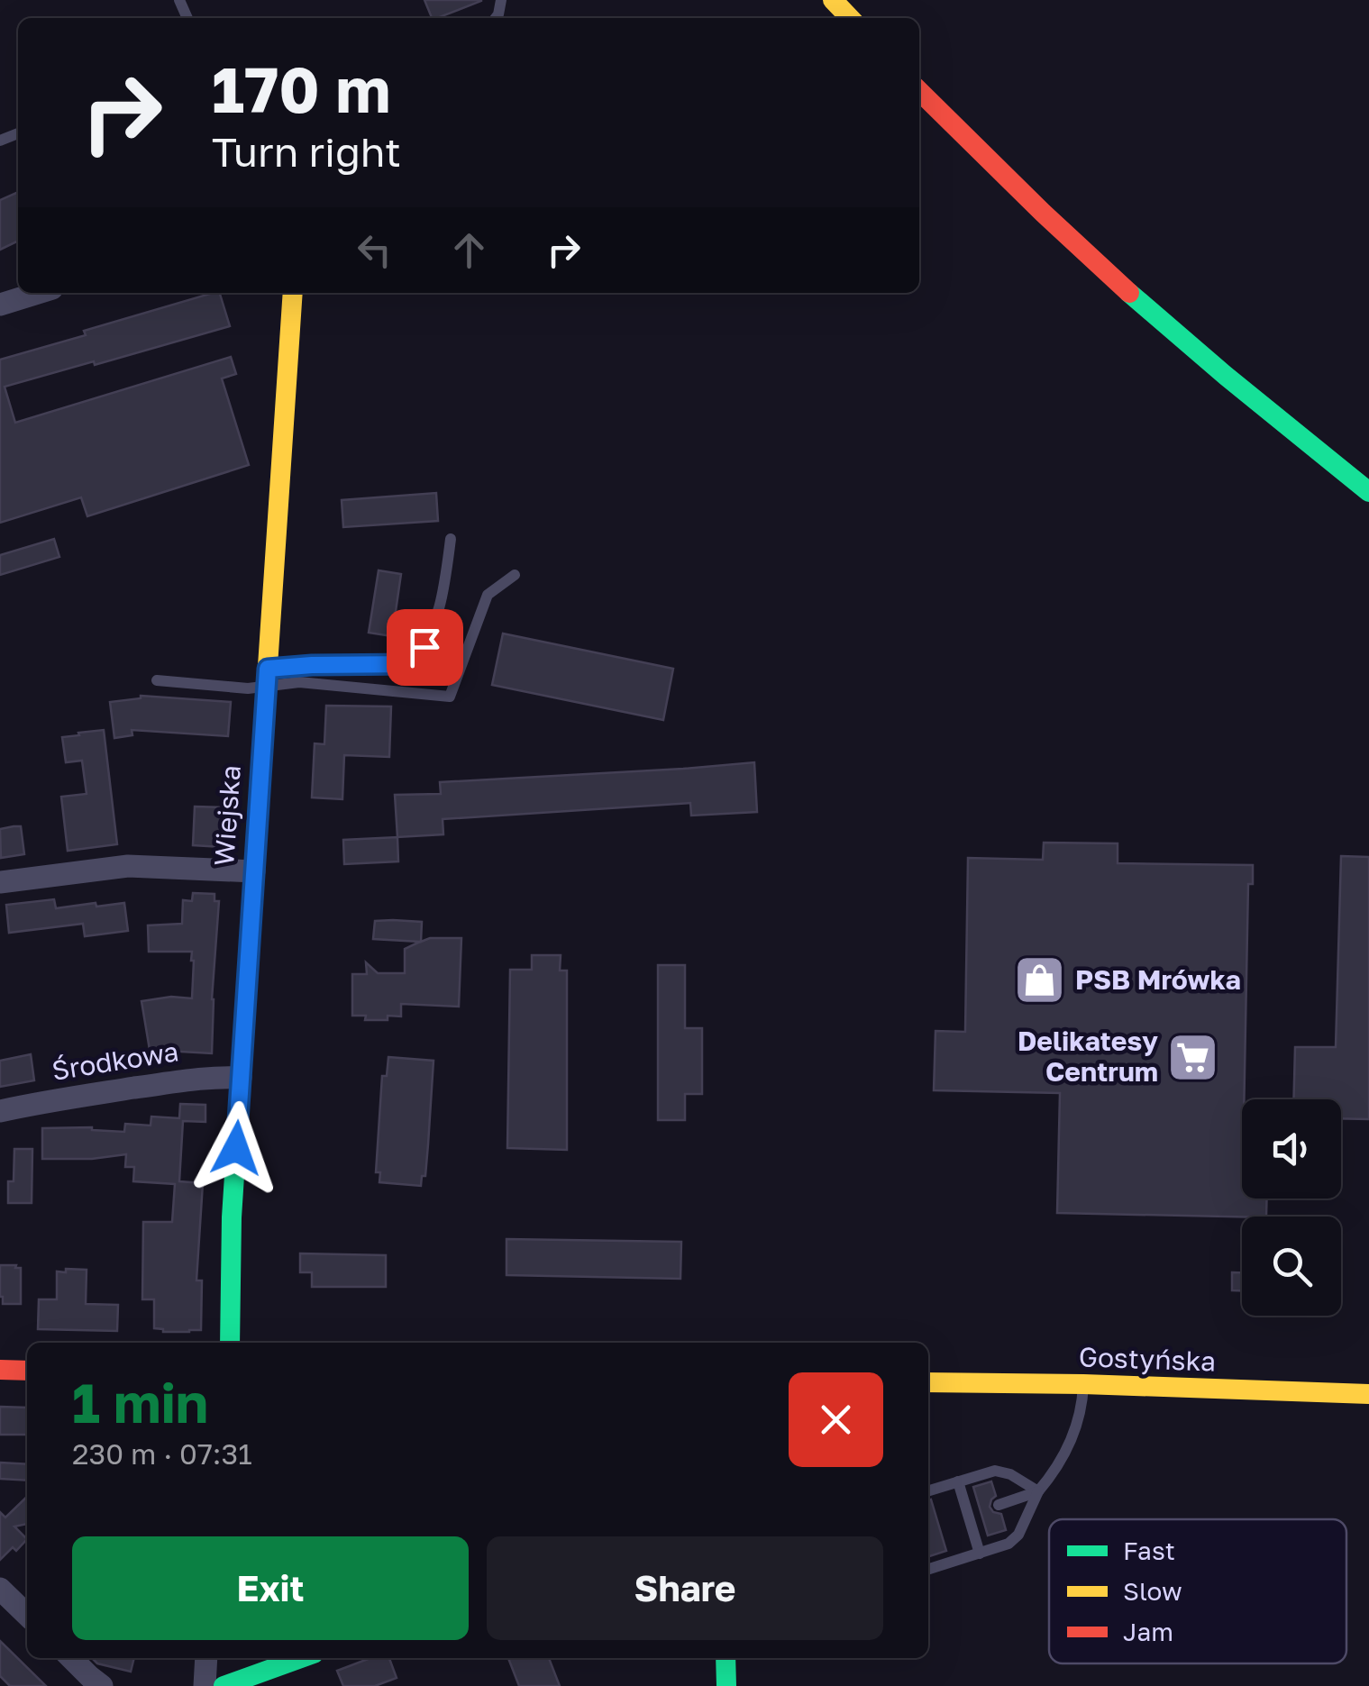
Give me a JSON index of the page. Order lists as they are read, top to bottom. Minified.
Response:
{"streets":{"street":["Wiejska","Środkowa","Gostyńska"]},"crossings":[["Wiejska","Środkowa"]],"places":{"shop":["PSB Mrówka"],"supermarket":["Delikatesy Centrum"]},"legend":["Fast","Slow","Jam"],"page":{"turn":["170 m","Turn right"],"heading":["1 min","230 m · 07:31"],"buttons":["Exit","Share"]}}
